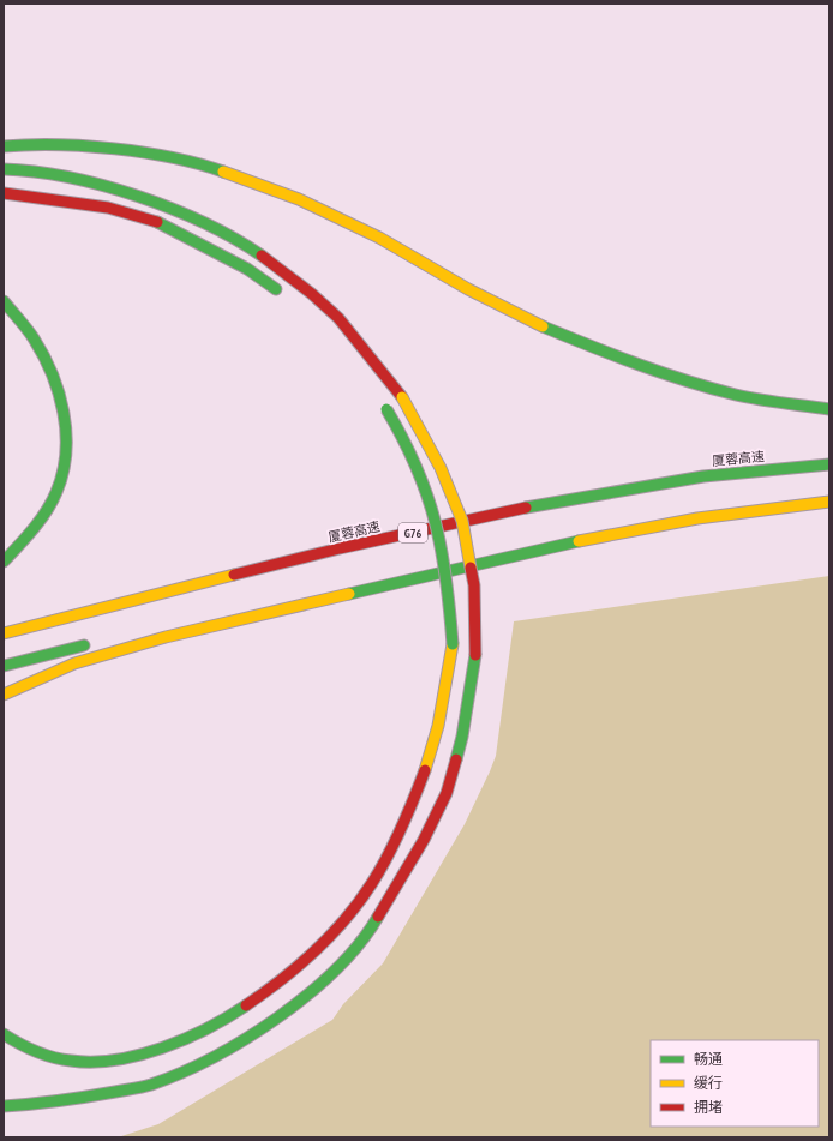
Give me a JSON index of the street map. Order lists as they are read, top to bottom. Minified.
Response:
{"streets":{"highway":["厦蓉高速","G76"]},"legend":["畅通","缓行","拥堵"]}
